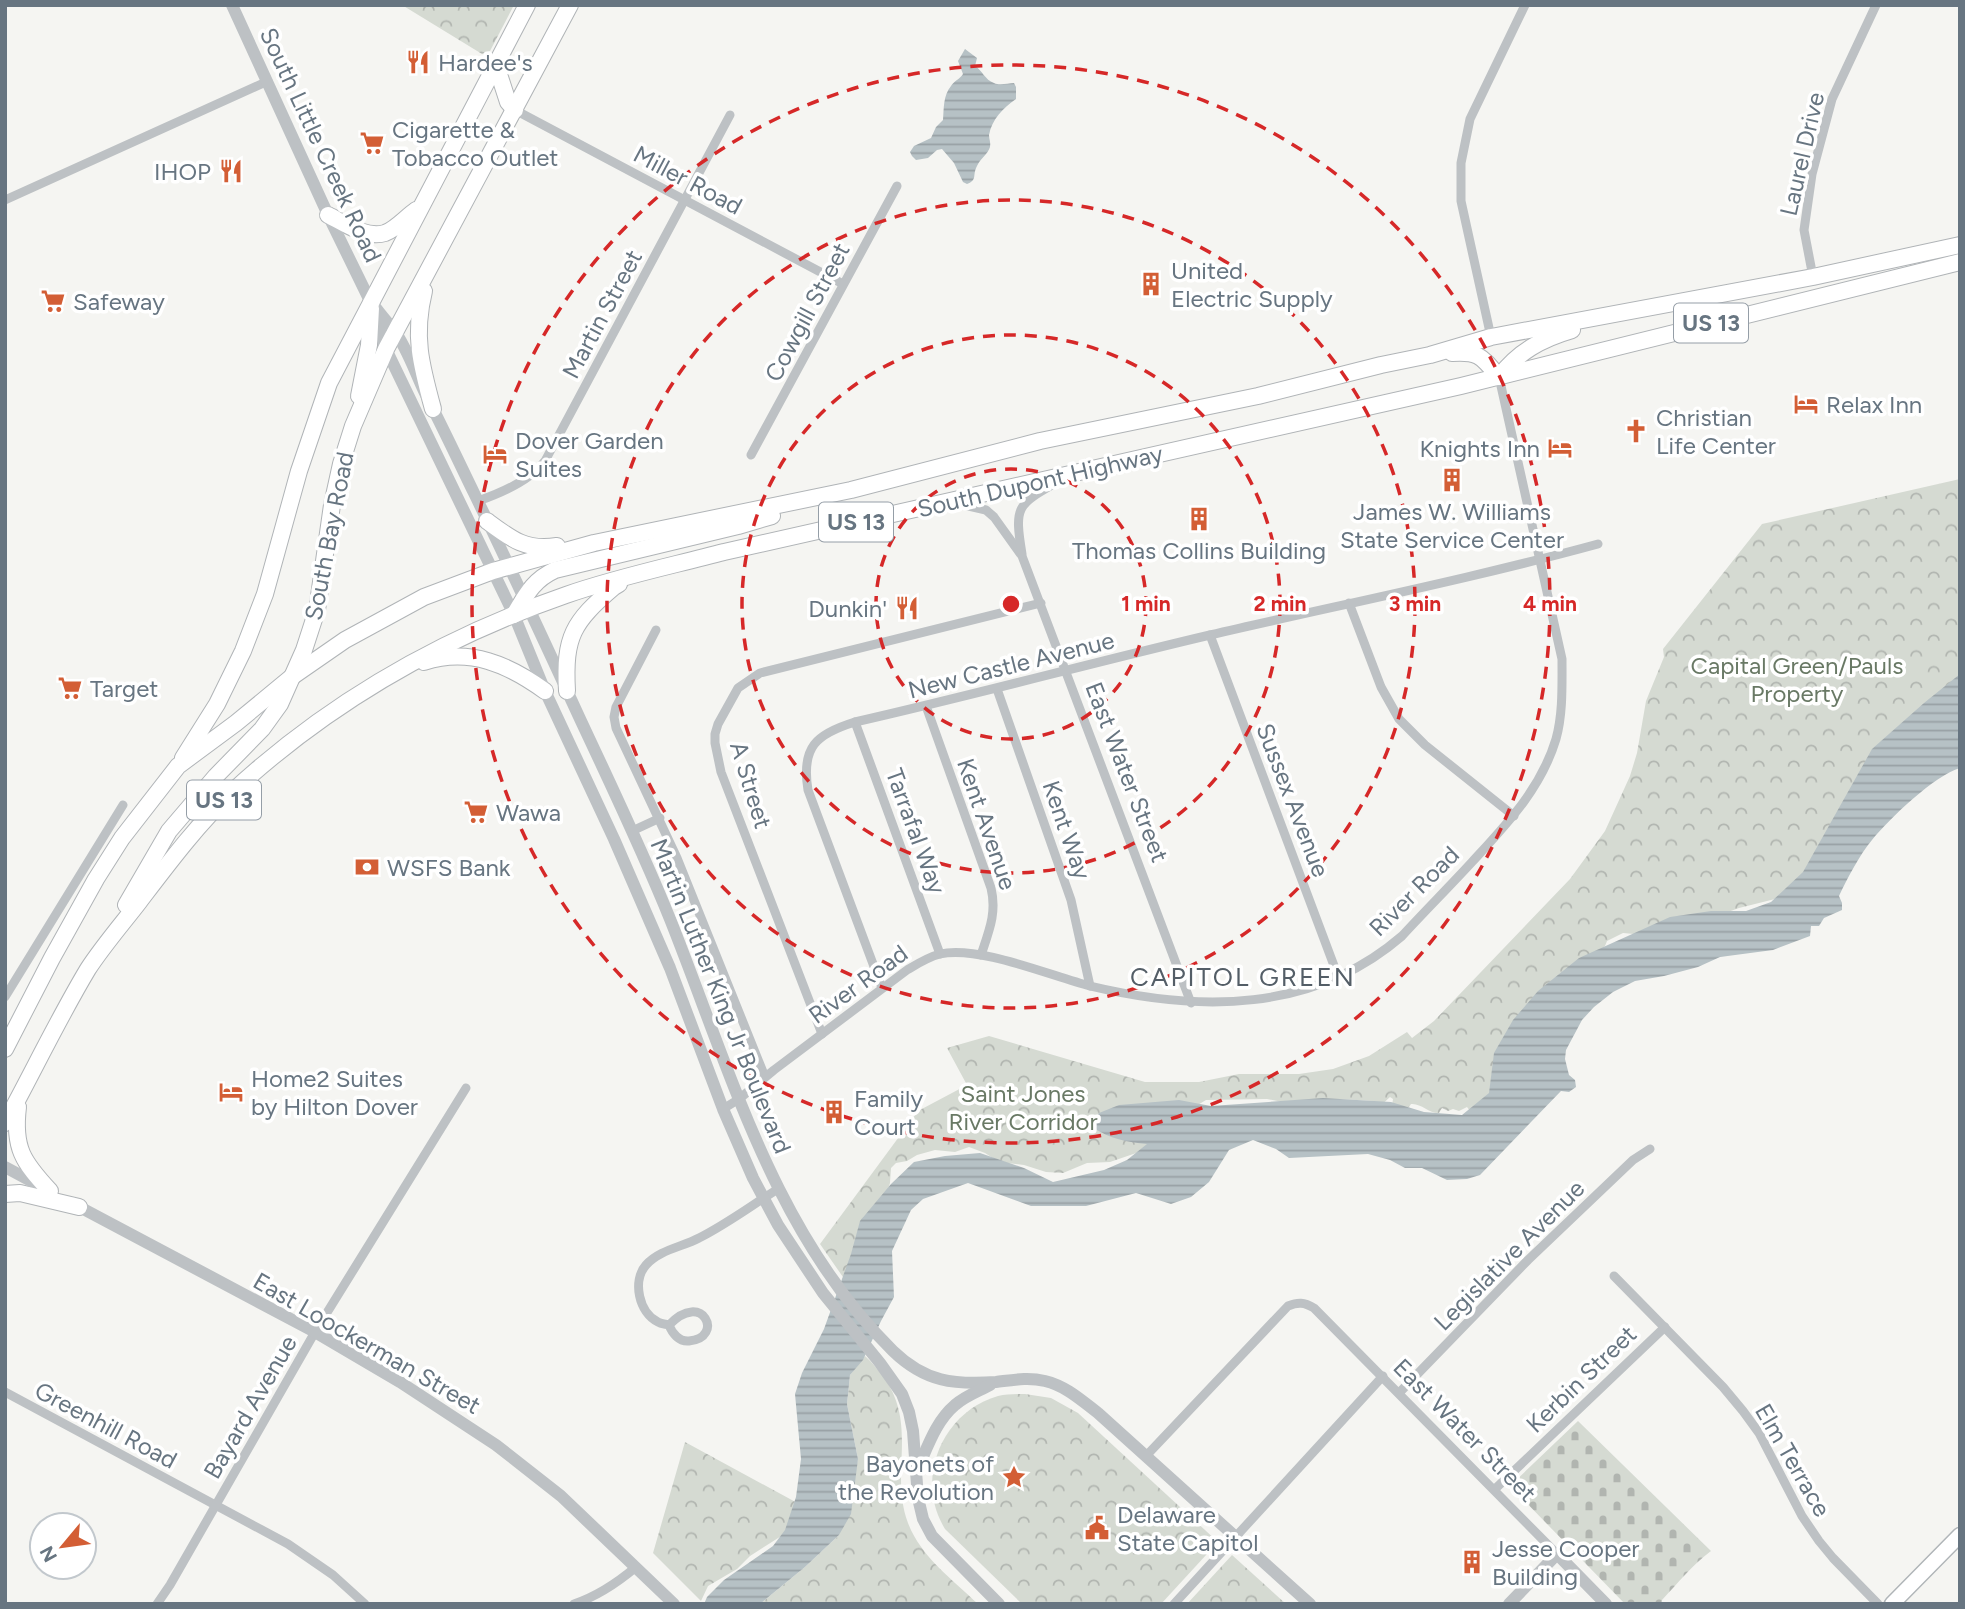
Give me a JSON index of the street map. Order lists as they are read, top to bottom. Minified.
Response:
{"streets":{"highway":["US 13","South Dupont Highway","South Bay Road"],"street":["South Little Creek Road","Laurel Drive","Miller Road","Cowgill Street","Martin Street","New Castle Avenue","East Water Street","A Street","Sussex Avenue","Kent Avenue","Kent Way","Tarrafal Way","River Road","Martin Luther King Jr Boulevard","Legislative Avenue","East Loockerman Street","Kerbin Street","Bayard Avenue","Greenhill Road","Elm Terrace"]},"crossings":[["South Little Creek Road","Martin Street"],["South Little Creek Road","US 13"],["South Little Creek Road","South Dupont Highway"],["South Little Creek Road","South Bay Road"],["South Little Creek Road","Martin Luther King Jr Boulevard"],["Laurel Drive","South Dupont Highway"],["Miller Road","Cowgill Street"],["Miller Road","Martin Street"],["Miller Road","South Bay Road"],["US 13","South Bay Road"],["US 13","Martin Luther King Jr Boulevard"],["South Dupont Highway","South Bay Road"],["South Dupont Highway","East Water Street"],["South Dupont Highway","River Road"],["South Dupont Highway","Martin Luther King Jr Boulevard"],["New Castle Avenue","East Water Street"],["New Castle Avenue","Sussex Avenue"],["New Castle Avenue","Kent Avenue"],["New Castle Avenue","Kent Way"],["New Castle Avenue","Tarrafal Way"],["New Castle Avenue","River Road"],["East Water Street","A Street"],["East Water Street","River Road"],["East Water Street","Martin Luther King Jr Boulevard"],["East Water Street","Legislative Avenue"],["East Water Street","Kerbin Street"],["A Street","River Road"],["Sussex Avenue","River Road"],["Kent Avenue","River Road"],["Kent Way","River Road"],["Tarrafal Way","River Road"],["River Road","Martin Luther King Jr Boulevard"],["East Loockerman Street","Bayard Avenue"],["Kerbin Street","Elm Terrace"],["Bayard Avenue","Greenhill Road"]],"districts":["CAPITOL GREEN"],"parks":["Capital Green/Pauls Property","Saint Jones River Corridor"],"places":{"restaurant":["Hardee's","IHOP","Dunkin'"],"supermarket":["Cigarette & Tobacco Outlet","Safeway","Target","Wawa"],"building":["United Electric Supply","James W. Williams State Service Center","Thomas Collins Building","Family Court","Jesse Cooper Building"],"hotel":["Relax Inn","Knights Inn","Dover Garden Suites","Home2 Suites by Hilton Dover"],"church":["Christian Life Center"],"bank":["WSFS Bank"],"place":["Bayonets of the Revolution"],"public building":["Delaware State Capitol"]},"north":"bottom left","rings":["1 min","2 min","3 min","4 min"]}
